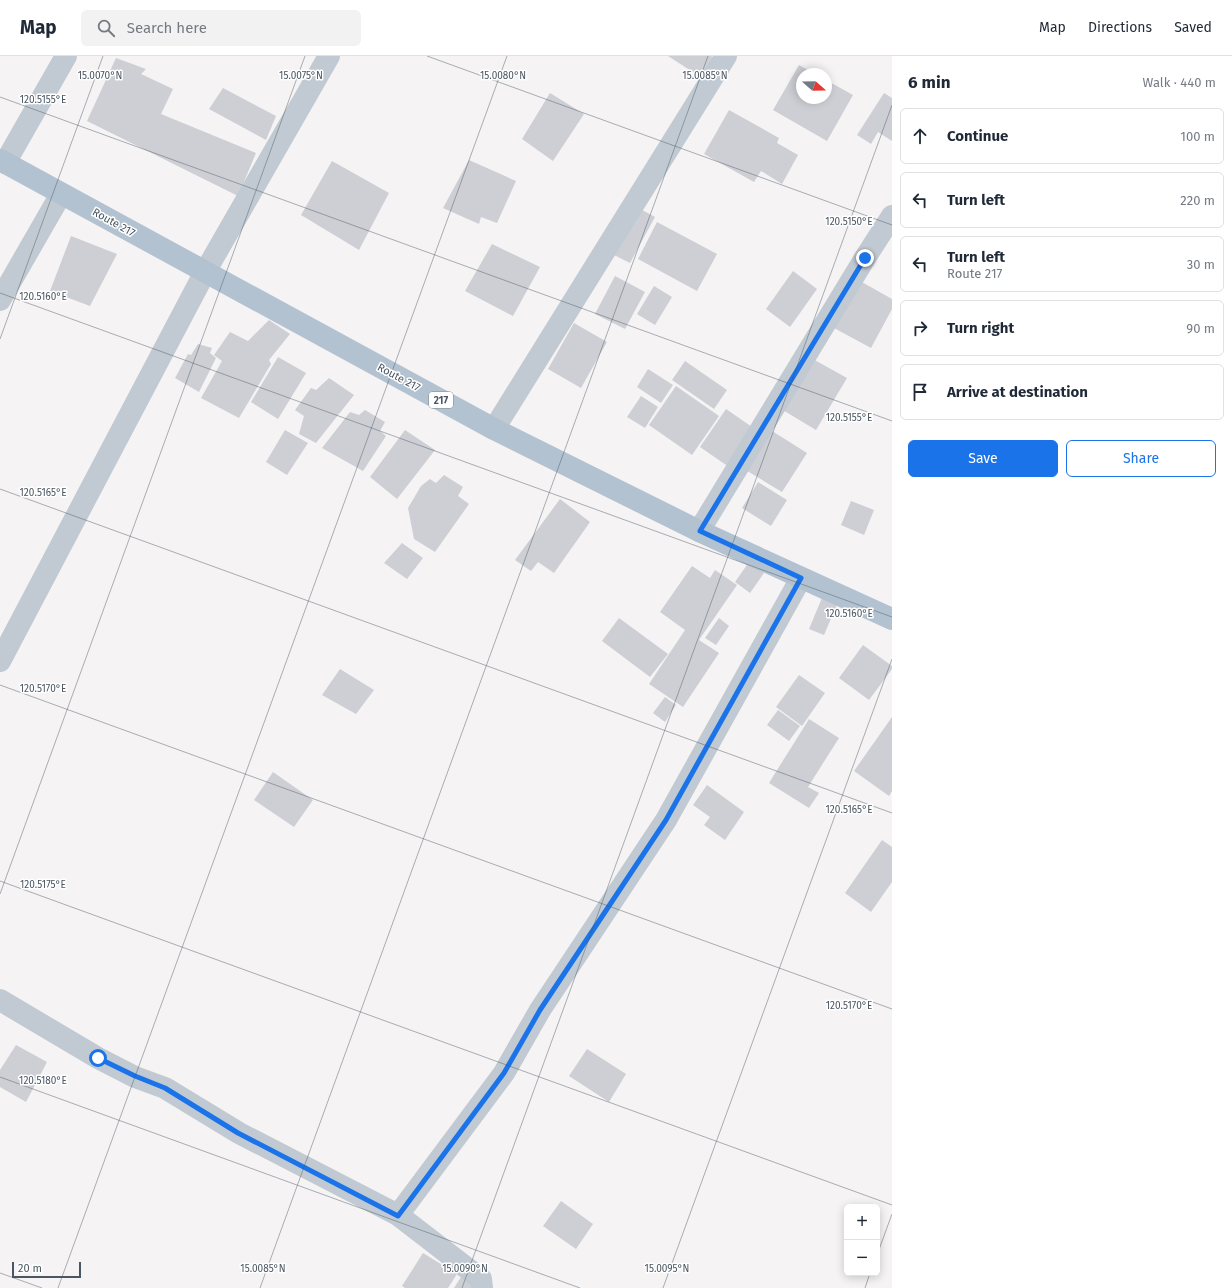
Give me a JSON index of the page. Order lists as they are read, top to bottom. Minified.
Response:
{"streets":{"main road":["Route 217","217"]},"scale_bar":"20 m","north":"right","page":{"header":"Map","search":"Search here","nav":["Map","Directions","Saved"],"heading":["6 min","Walk · 440 m"],"list":[["Continue","100 m"],["Turn left","220 m"],["Turn left","Route 217","30 m"],["Turn right","90 m"],"Arrive at destination"],"buttons":["Save","Share"],"map_buttons":["+","−"],"scale":"20 m"},"coordinates":["15.0085°N","15.0070°N","15.0075°N","15.0080°N","120.5155°E","120.5150°E","120.5160°E","120.5165°E","120.5170°E","120.5175°E","120.5180°E","15.0090°N","15.0095°N"]}
